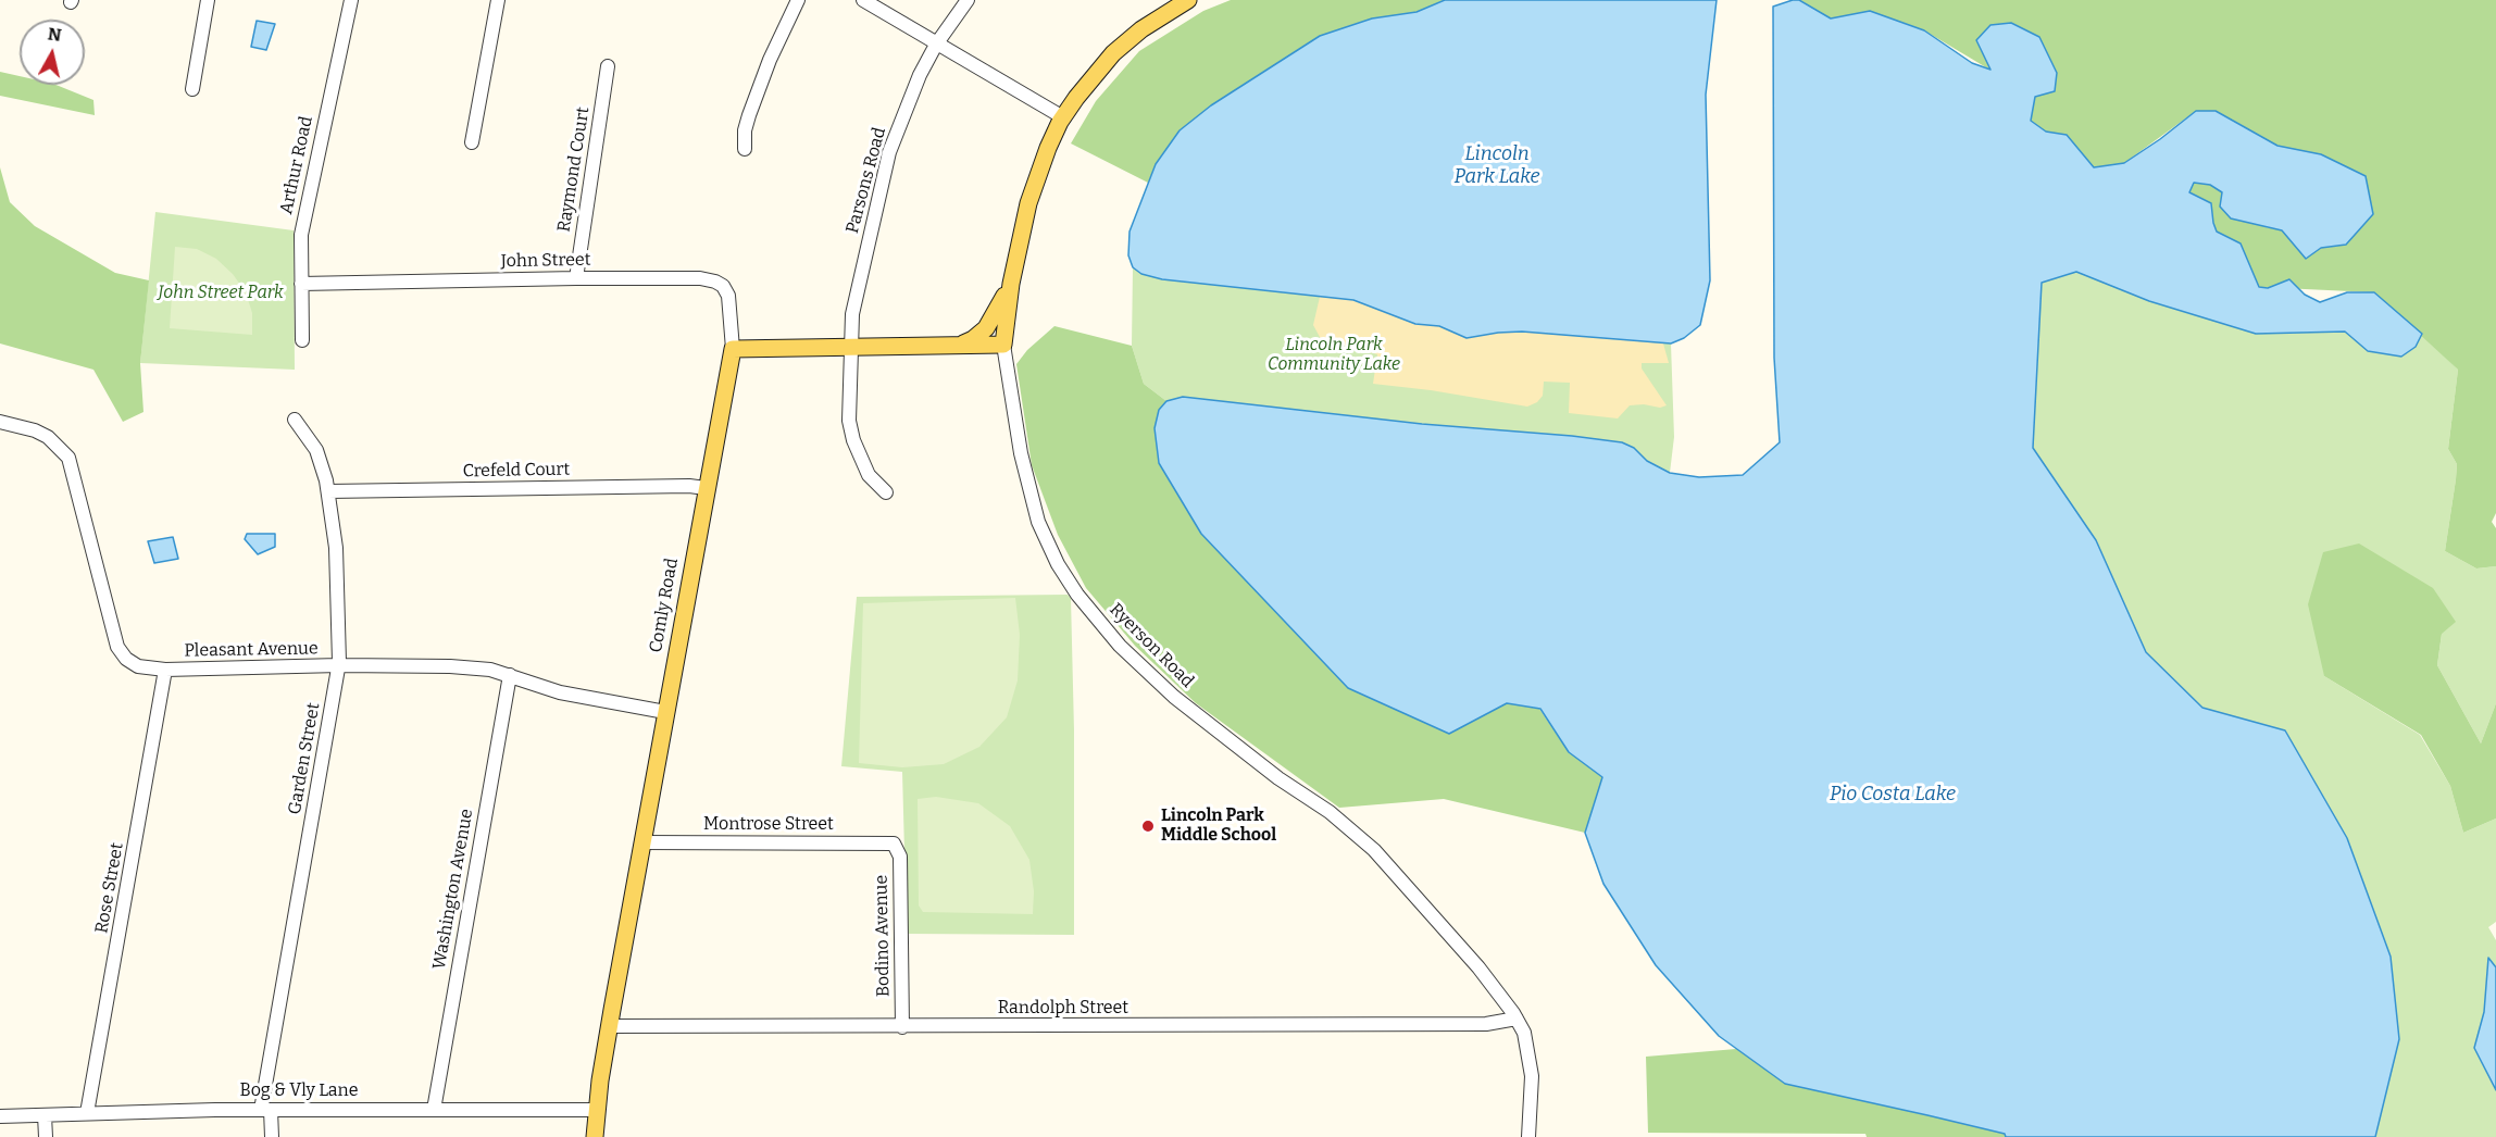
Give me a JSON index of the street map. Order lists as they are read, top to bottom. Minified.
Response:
{"streets":{"main road":["Comly Road","Ryerson Road"],"street":["Arthur Road","Raymond Court","Parsons Road","John Street","Crefeld Court","Pleasant Avenue","Garden Street","Montrose Street","Rose Street","Washington Avenue","Bodino Avenue","Randolph Street","Bog & Vly Lane"]},"crossings":[["Arthur Road","John Street"],["Raymond Court","John Street"],["John Street","Comly Road"],["Crefeld Court","Comly Road"],["Crefeld Court","Garden Street"],["Comly Road","Pleasant Avenue"],["Comly Road","Montrose Street"],["Comly Road","Randolph Street"],["Comly Road","Bog & Vly Lane"],["Ryerson Road","Randolph Street"],["Pleasant Avenue","Garden Street"],["Pleasant Avenue","Rose Street"],["Pleasant Avenue","Washington Avenue"],["Garden Street","Bog & Vly Lane"],["Montrose Street","Bodino Avenue"],["Rose Street","Bog & Vly Lane"],["Washington Avenue","Bog & Vly Lane"],["Bodino Avenue","Randolph Street"]],"water":["Lincoln Park Lake","Pio Costa Lake"],"parks":["John Street Park","Lincoln Park Community Lake"],"places":["Lincoln Park Middle School"],"north":"top"}
